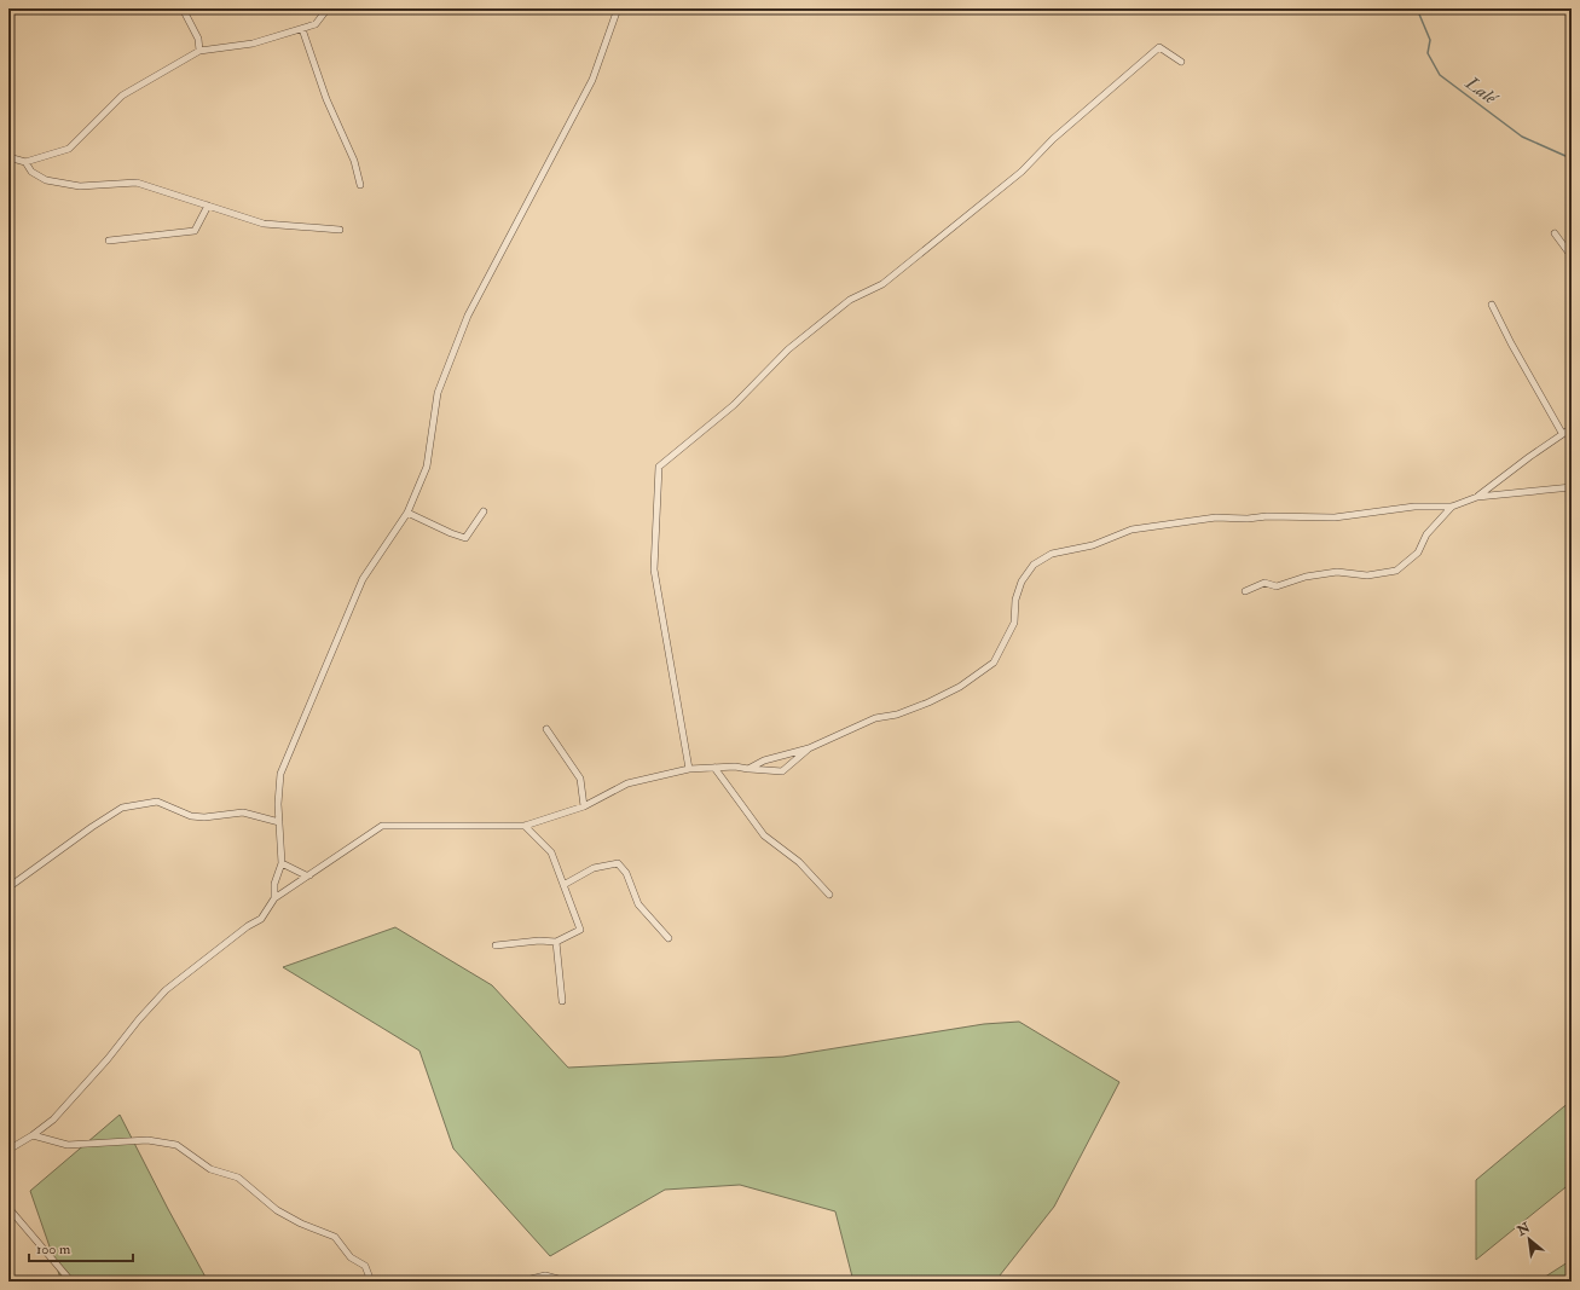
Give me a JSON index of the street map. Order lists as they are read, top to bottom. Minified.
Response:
{"water":["Lalé"],"scale_bar":"100 m","north":"top left"}
